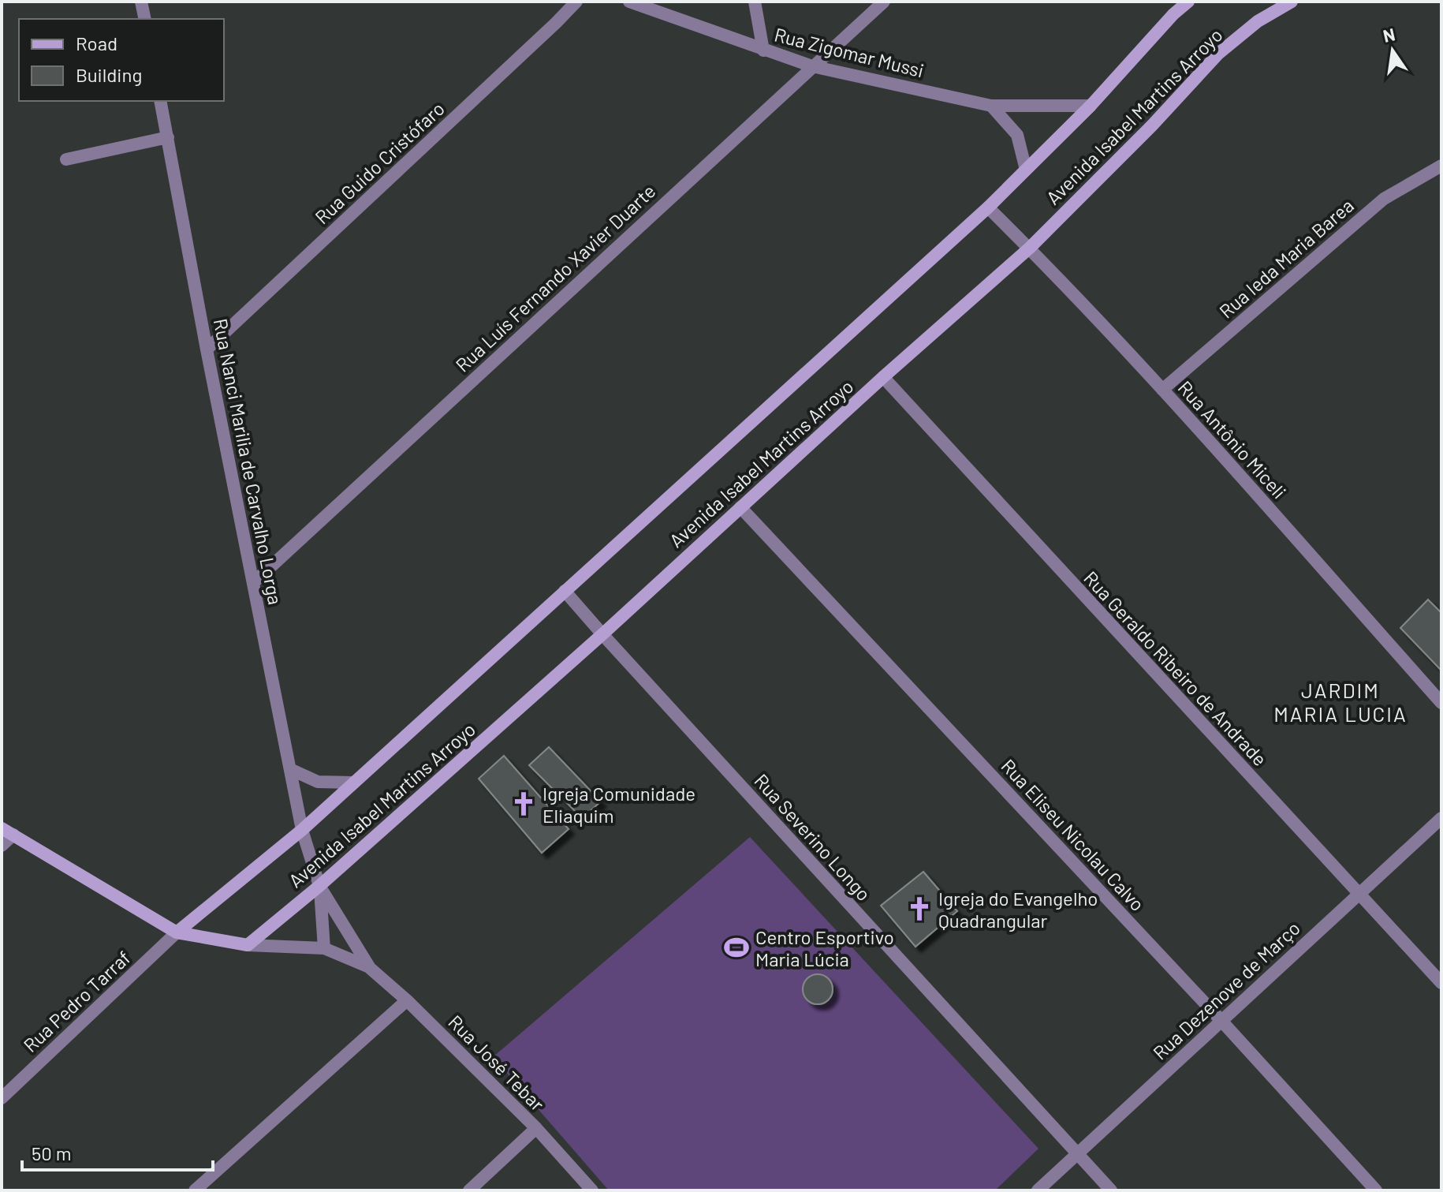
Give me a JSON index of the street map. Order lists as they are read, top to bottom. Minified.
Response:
{"streets":{"street":["Rua Zigomar Mussi","Avenida Isabel Martins Arroyo","Rua Guido Cristófaro","Rua Ieda Maria Barea","Rua Luís Fernando Xavier Duarte","Rua Antônio Miceli","Rua Nanci Marilia de Carvalho Lorga","Rua Geraldo Ribeiro de Andrade","Rua Eliseu Nicolau Calvo","Rua Severino Longo","Rua Dezenove de Março","Rua Pedro Tarraf","Rua José Tebar"]},"crossings":[["Rua Zigomar Mussi","Avenida Isabel Martins Arroyo"],["Rua Zigomar Mussi","Rua Luís Fernando Xavier Duarte"],["Avenida Isabel Martins Arroyo","Rua Antônio Miceli"],["Avenida Isabel Martins Arroyo","Rua Nanci Marilia de Carvalho Lorga"],["Avenida Isabel Martins Arroyo","Rua Geraldo Ribeiro de Andrade"],["Avenida Isabel Martins Arroyo","Rua Eliseu Nicolau Calvo"],["Avenida Isabel Martins Arroyo","Rua Severino Longo"],["Avenida Isabel Martins Arroyo","Rua Pedro Tarraf"],["Avenida Isabel Martins Arroyo","Rua José Tebar"],["Rua Guido Cristófaro","Rua Nanci Marilia de Carvalho Lorga"],["Rua Ieda Maria Barea","Rua Antônio Miceli"],["Rua Luís Fernando Xavier Duarte","Rua Nanci Marilia de Carvalho Lorga"],["Rua Nanci Marilia de Carvalho Lorga","Rua José Tebar"],["Rua Geraldo Ribeiro de Andrade","Rua Dezenove de Março"],["Rua Eliseu Nicolau Calvo","Rua Dezenove de Março"],["Rua Severino Longo","Rua Dezenove de Março"]],"districts":["JARDIM MARIA LUCIA"],"places":{"church":["Igreja Comunidade Eliaquim","Igreja do Evangelho Quadrangular"],"sports":["Centro Esportivo Maria Lúcia"]},"legend":["Road","Building"],"scale_bar":"50 m","north":"top"}
